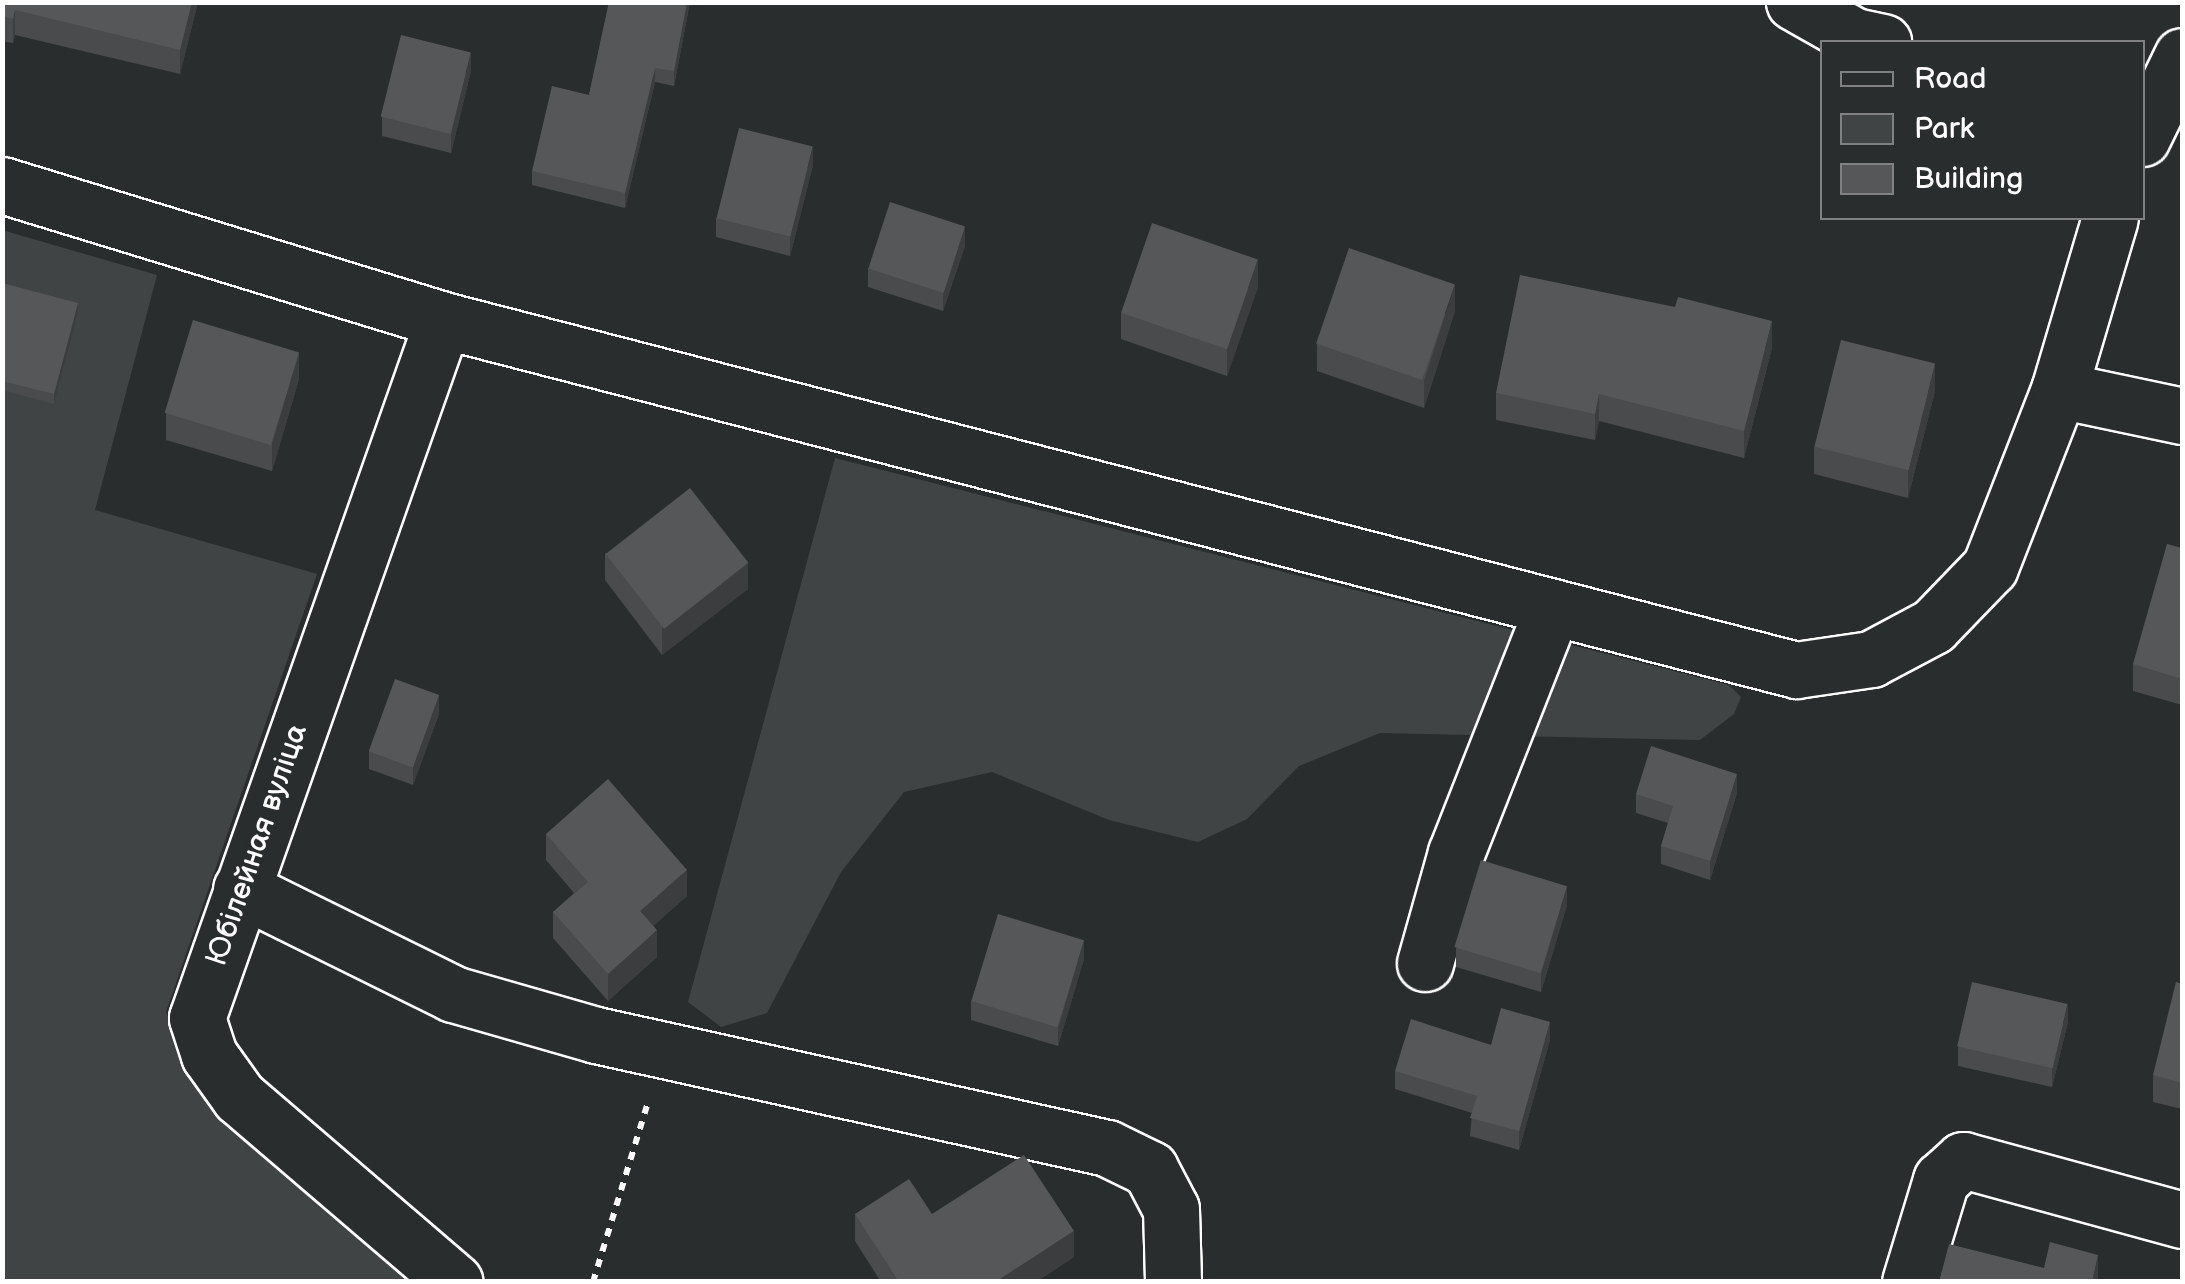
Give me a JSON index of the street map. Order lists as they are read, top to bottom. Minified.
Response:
{"streets":{"street":["Юбілейная вуліца"]},"legend":["Road","Park","Building"]}
